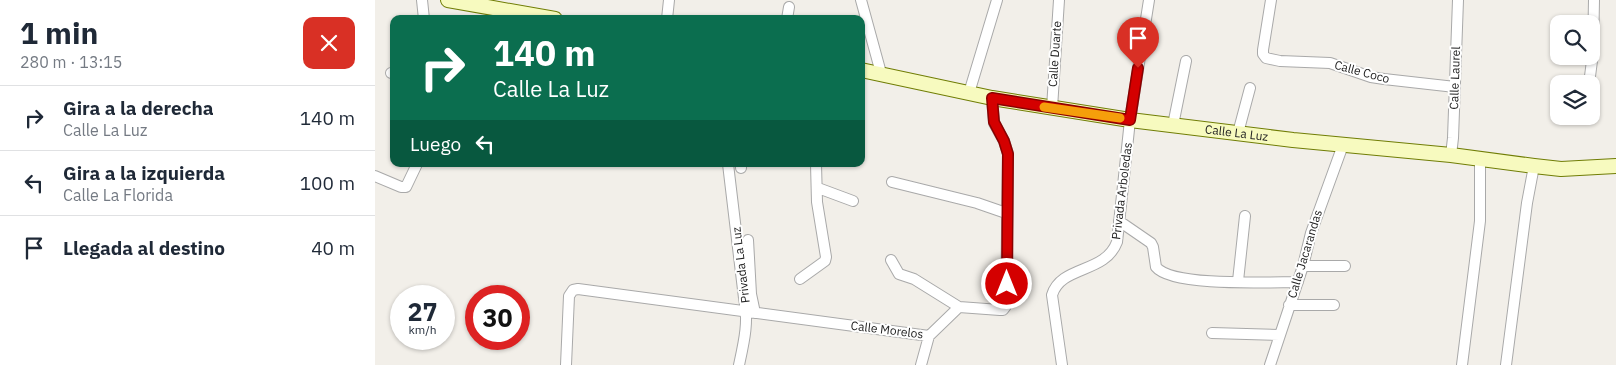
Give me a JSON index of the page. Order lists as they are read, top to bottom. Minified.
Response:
{"streets":{"street":["Calle Duarte","Calle Coco","Calle Laurel","Calle La Luz","Privada Arboledas","Calle Jacarandas","Privada La Luz","Calle Morelos"]},"crossings":[["Calle Duarte","Calle La Luz"],["Calle Coco","Calle Laurel"],["Calle Laurel","Calle La Luz"],["Calle La Luz","Privada Arboledas"],["Calle La Luz","Calle Jacarandas"],["Privada La Luz","Calle Morelos"]],"page":{"heading":["1 min","280 m · 13:15"],"turn":["140 m","Calle La Luz"],"list":[{"name":"Gira a la derecha","note":"Calle La Luz","value":"140 m"},{"name":"Gira a la izquierda","note":"Calle La Florida","value":"100 m"},{"name":"Llegada al destino","value":"40 m"}],"then":"Luego","speed":"27 km/h","limit":"30"}}
